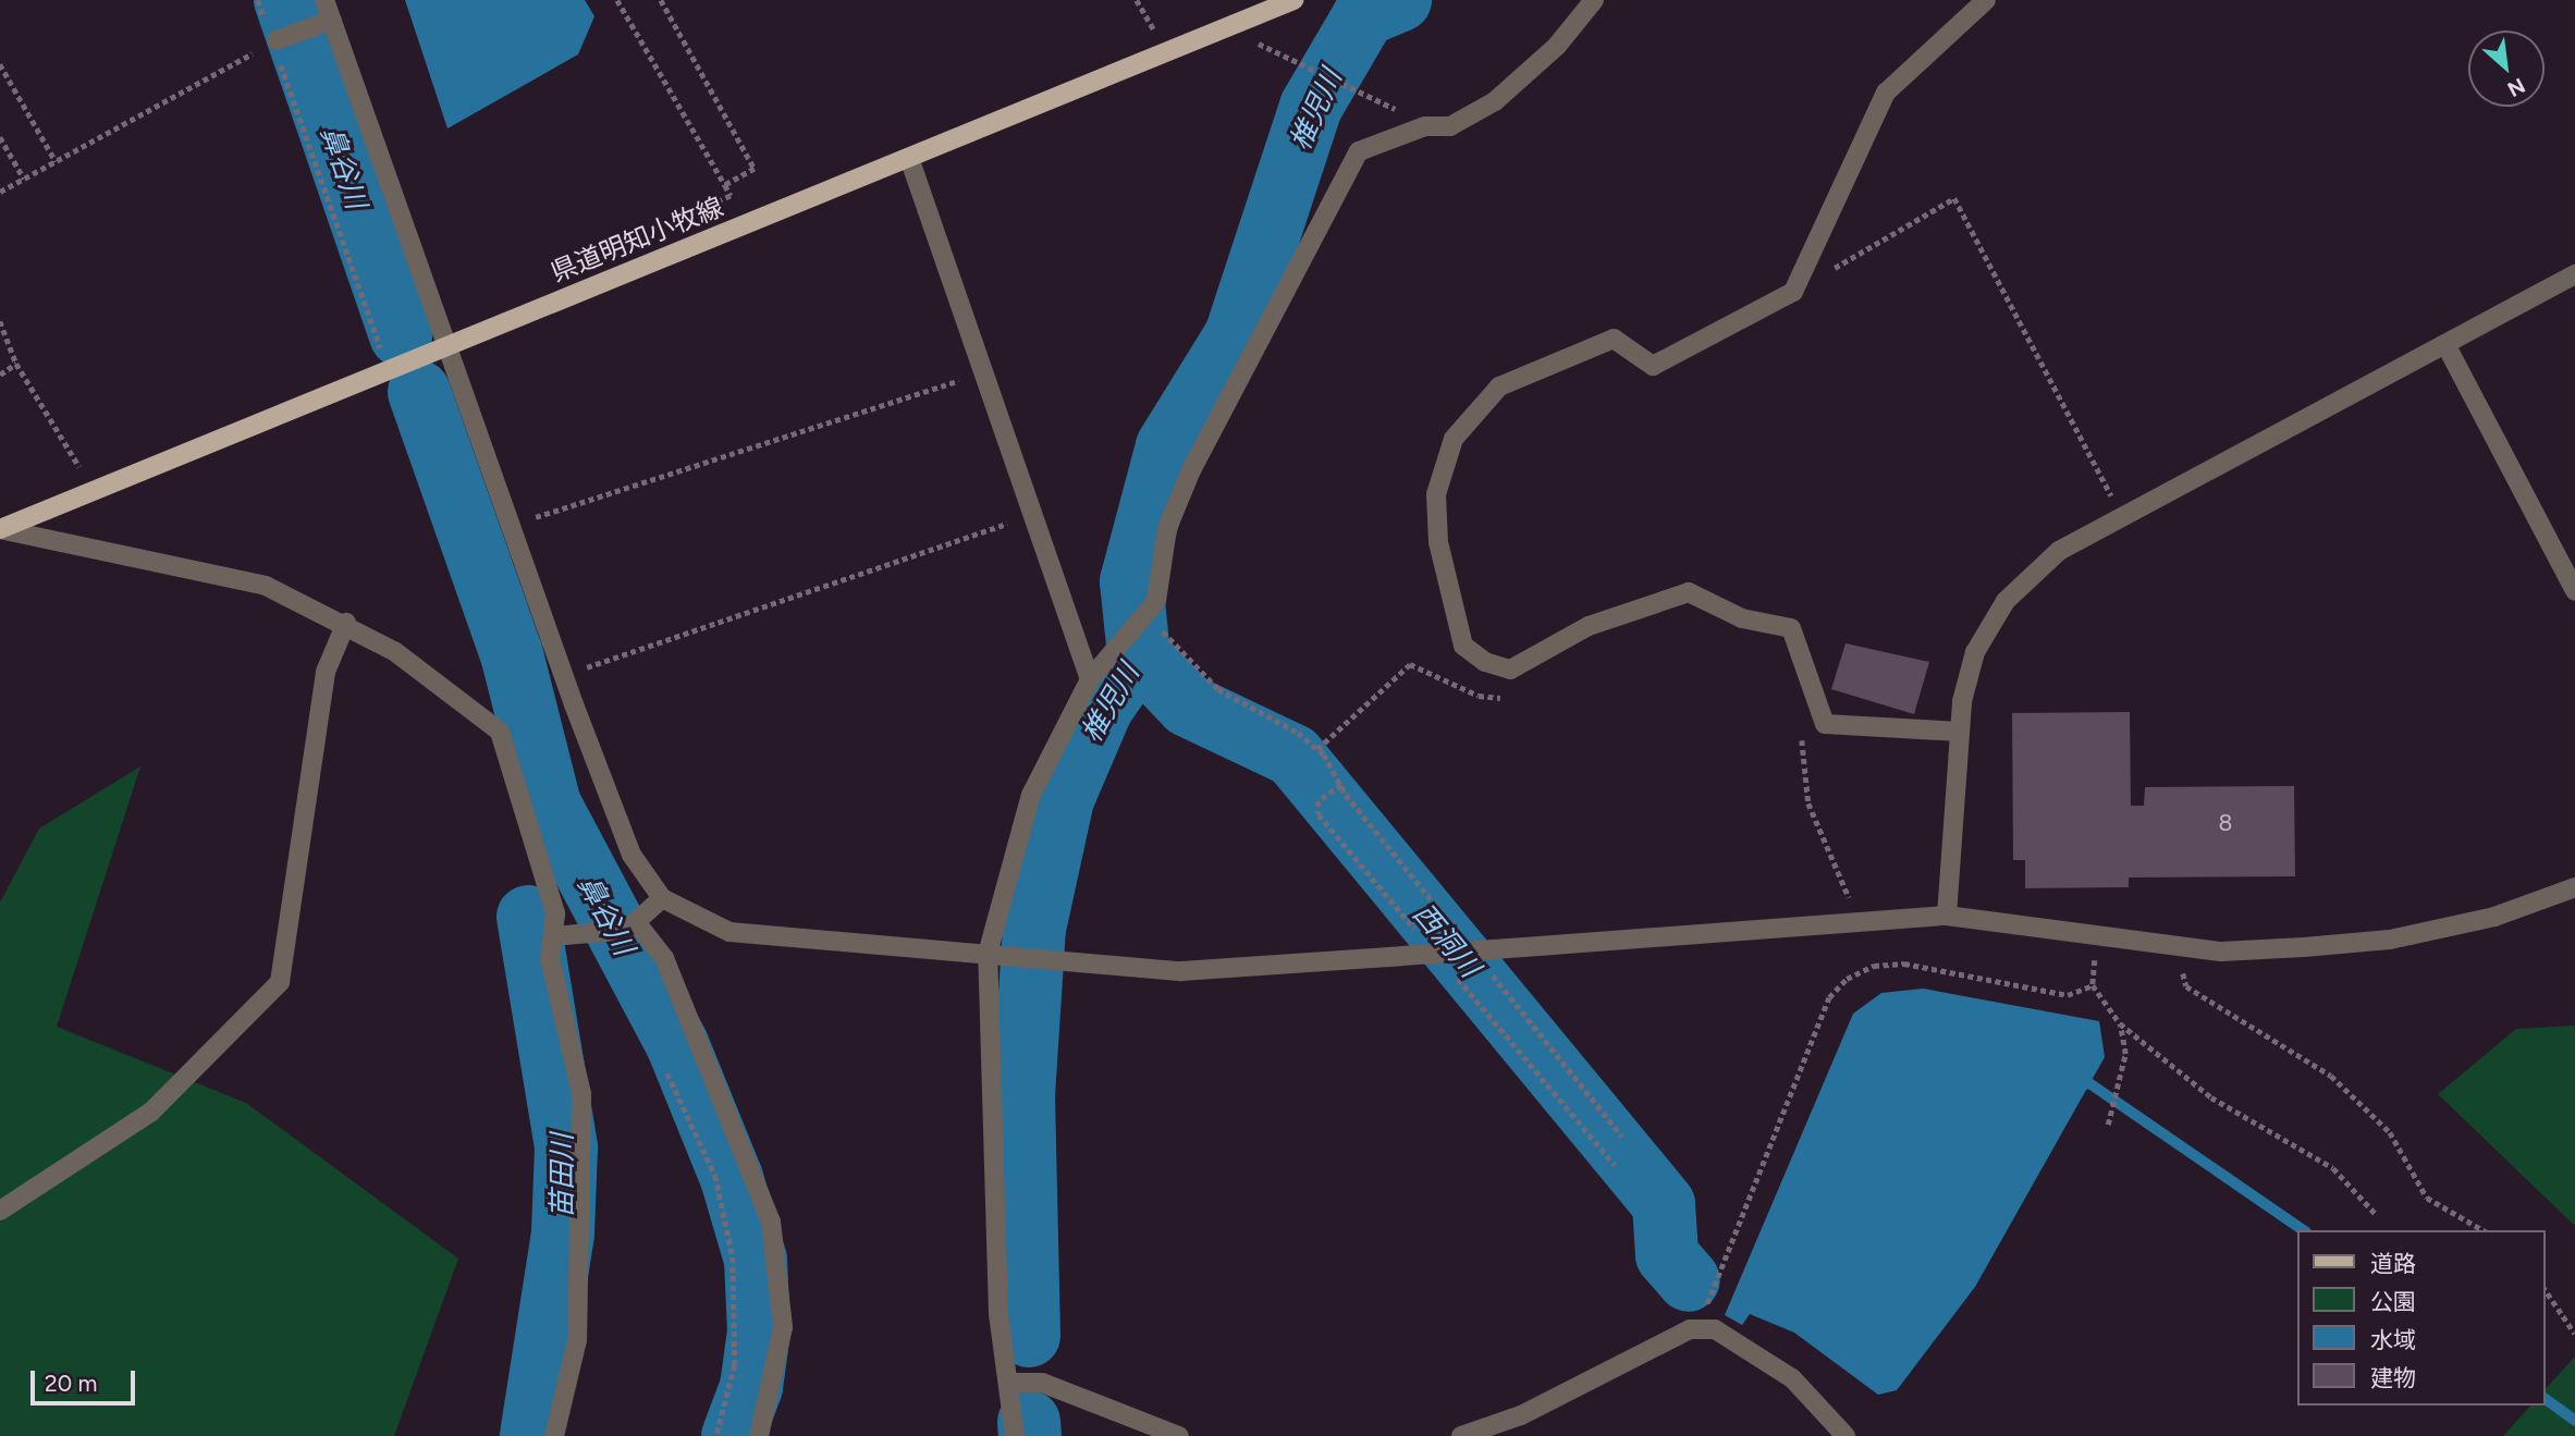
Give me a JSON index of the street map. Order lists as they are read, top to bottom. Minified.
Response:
{"streets":{"main road":["県道明知小牧線"]},"water":["椎児川","鼻谷川","西洞川","苗田川"],"house_numbers":["8"],"legend":["道路","公園","水域","建物"],"scale_bar":"20 m","north":"bottom right"}
